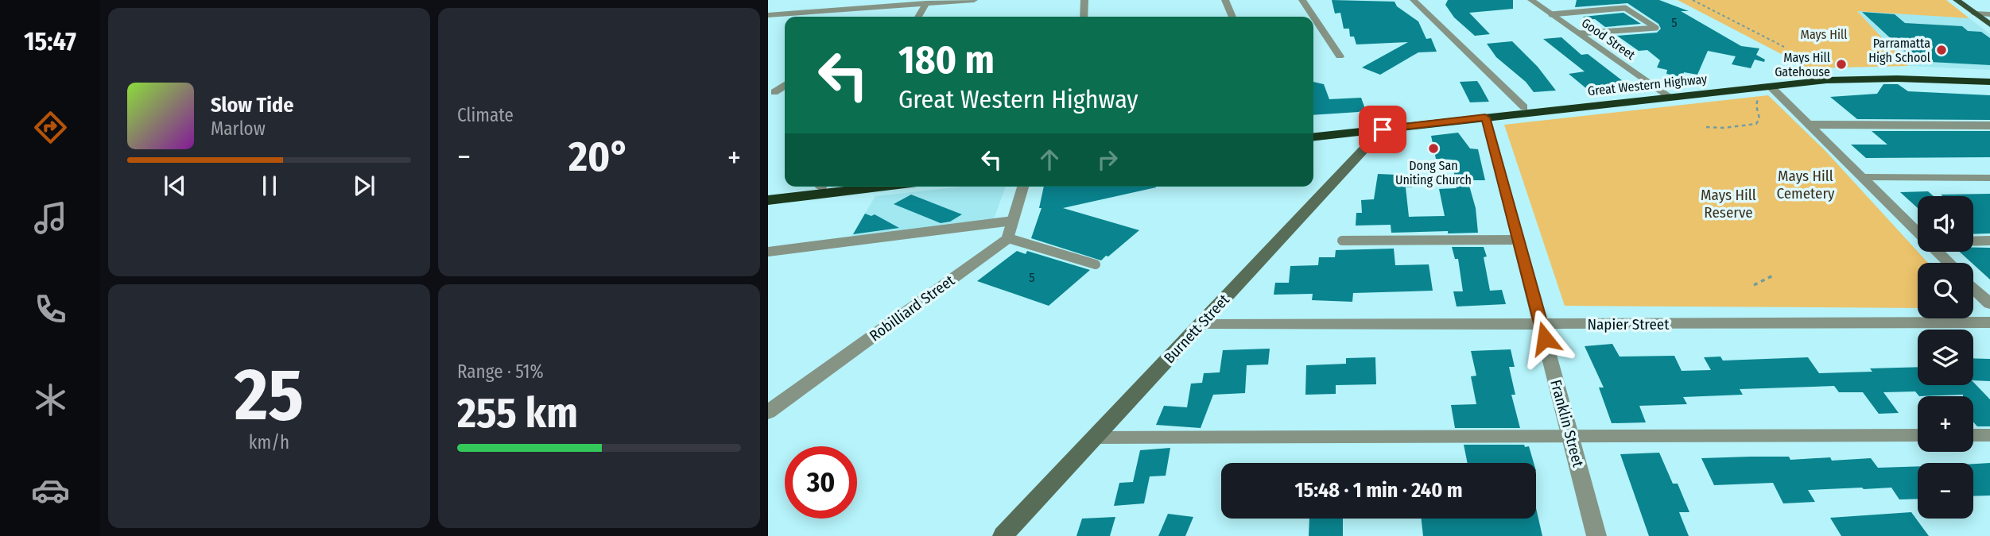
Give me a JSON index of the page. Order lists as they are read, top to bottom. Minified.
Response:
{"streets":{"highway":["Great Western Highway"],"main road":["Burnett Street"],"street":["Good Street","Robilliard Street","Napier Street","Franklin Street"]},"crossings":[["Good Street","Great Western Highway"],["Great Western Highway","Burnett Street"],["Great Western Highway","Franklin Street"],["Napier Street","Burnett Street"],["Napier Street","Franklin Street"]],"parks":["Mays Hill","Mays Hill Cemetery","Mays Hill Reserve"],"places":["Parramatta High School","Mays Hill Gatehouse","Dong San Uniting Church"],"house_numbers":["5","5"],"page":{"tabs":"15:47","tile":["Climate",["25","km/h"],["Range · 51%","255 km"]],"turn":["180 m","Great Western Highway"],"song":["Slow Tide","Marlow"],"heat":["−","20°","+"],"map_buttons":["+","−"],"limit":"30","trip":"15:48 · 1 min · 240 m"}}
